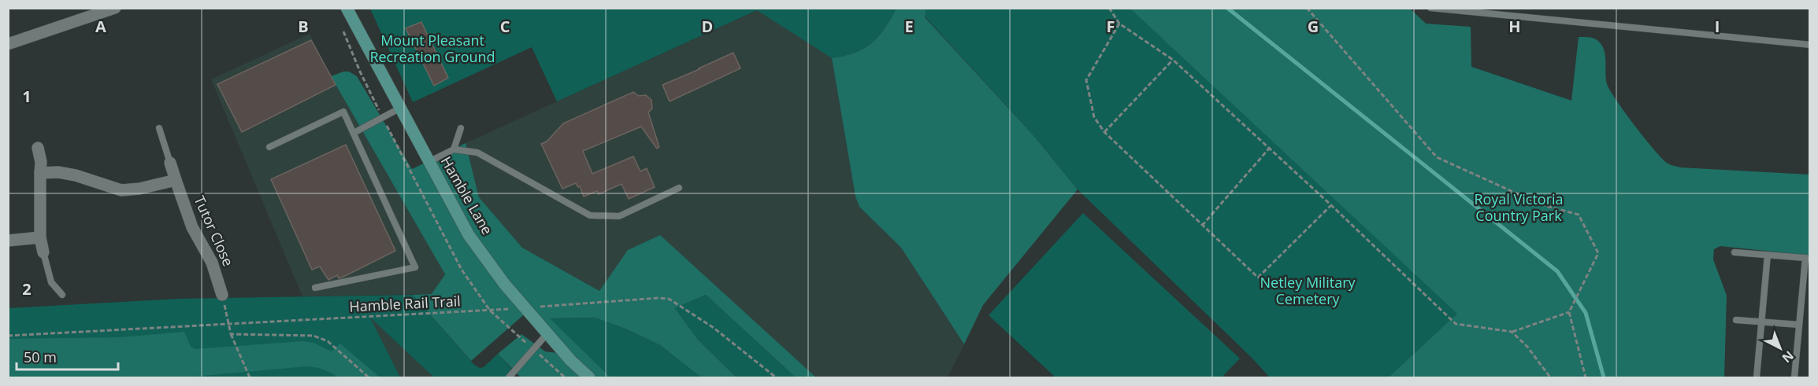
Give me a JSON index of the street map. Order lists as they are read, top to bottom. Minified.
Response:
{"streets":{"main road":["Hamble Lane"],"street":["Tutor Close"],"path":["Hamble Rail Trail"]},"crossings":[["Hamble Lane","Hamble Rail Trail"]],"parks":["Mount Pleasant Recreation Ground","Royal Victoria Country Park","Netley Military Cemetery"],"scale_bar":"50 m","north":"bottom right","grid":{"columns":["A","B","C","D","E","F","G","H","I"],"rows":["1","2"]}}
